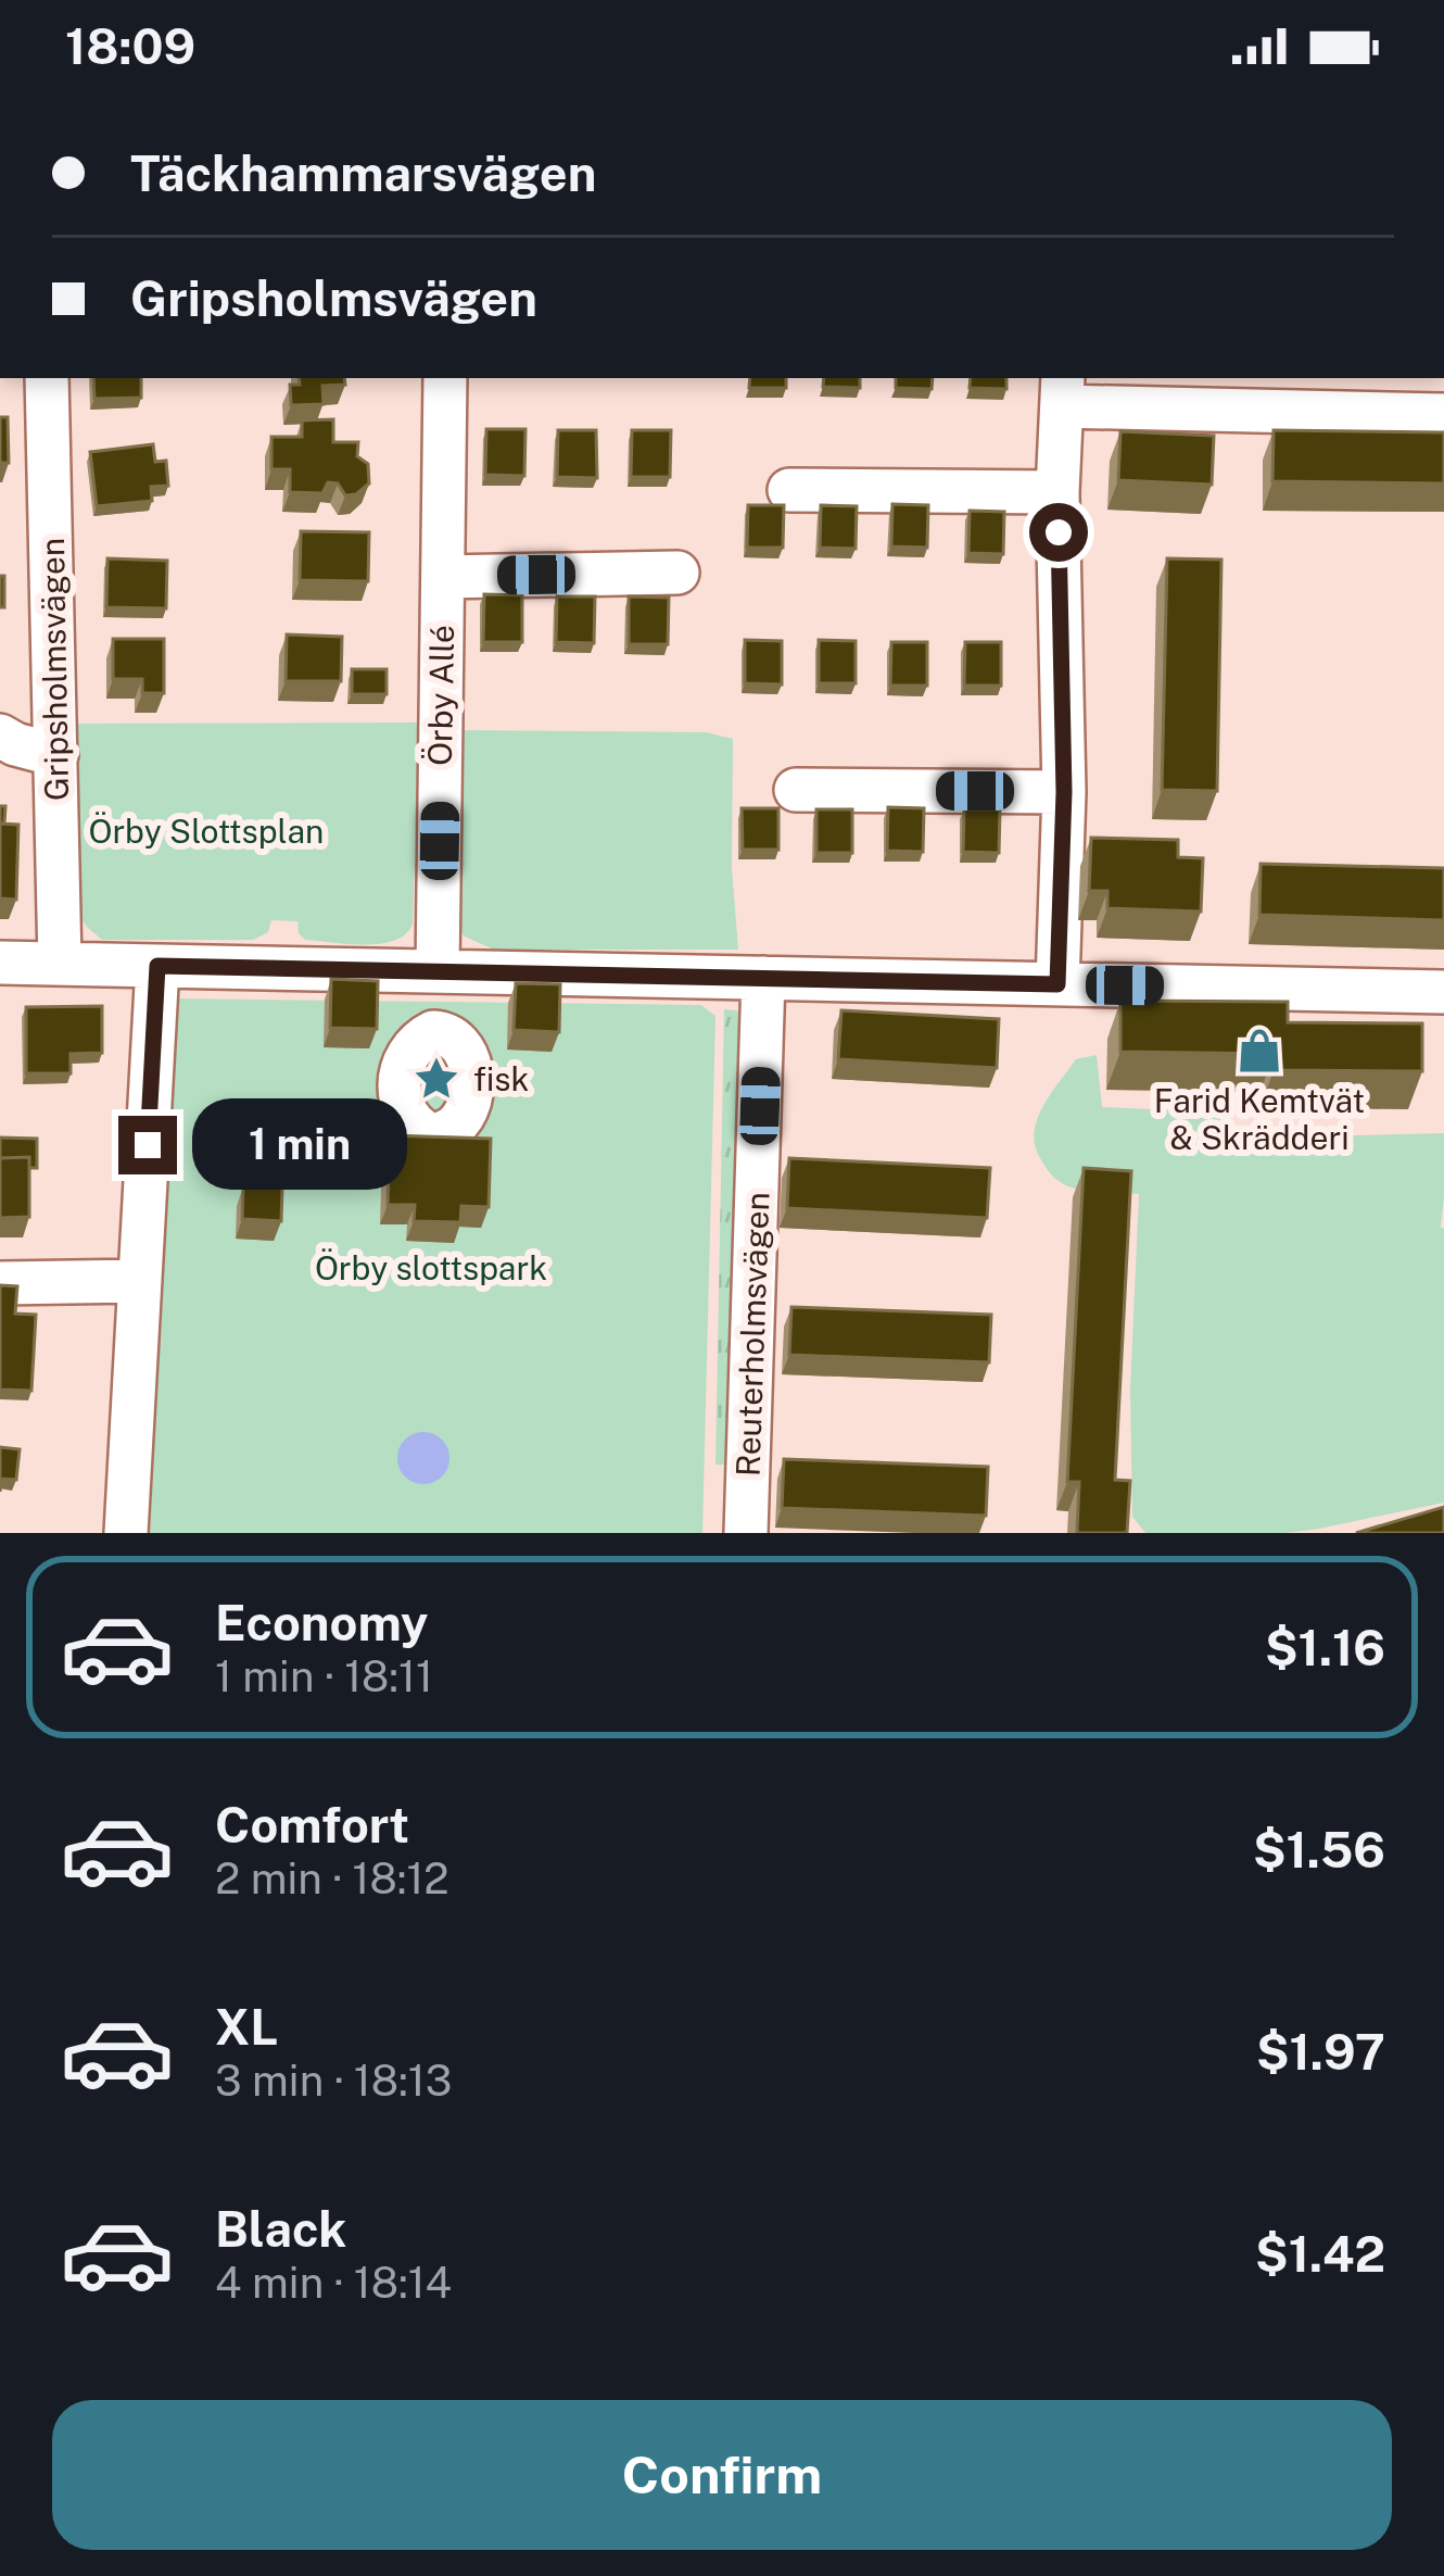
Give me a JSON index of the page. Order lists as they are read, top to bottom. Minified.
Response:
{"streets":{"street":["Gripsholmsvägen","Örby Allé","Reuterholmsvägen"]},"parks":["Örby Slottsplan","Örby slottspark"],"places":{"shop":["Farid Kemtvät & Skrädderi"],"place":["fisk"]},"page":{"status":"18:09","banner":["Täckhammarsvägen","Gripsholmsvägen"],"bubble":"1 min","list":[{"name":"Economy","note":"1 min · 18:11","value":"$1.16"},{"name":"Comfort","note":"2 min · 18:12","value":"$1.56"},{"name":"XL","note":"3 min · 18:13","value":"$1.97"},{"name":"Black","note":"4 min · 18:14","value":"$1.42"}],"buttons":"Confirm"}}
